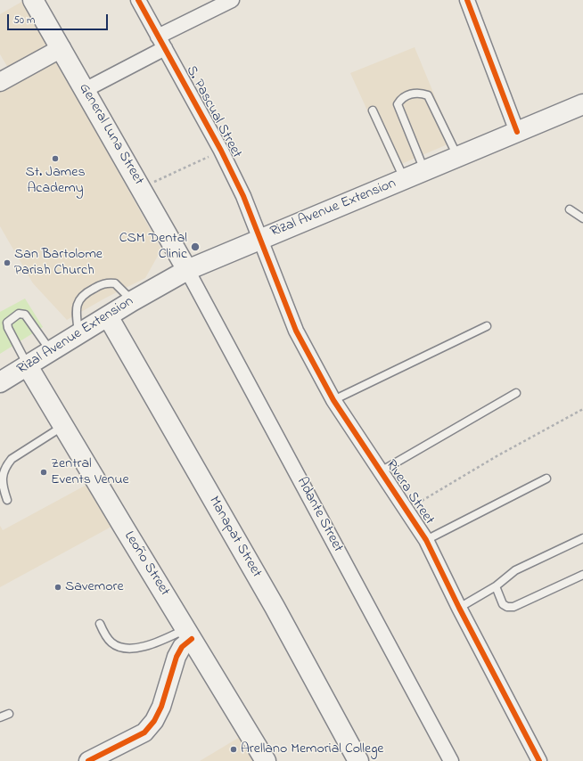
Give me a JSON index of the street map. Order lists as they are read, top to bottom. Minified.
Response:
{"streets":{"main road":["General Luna Street","Rizal Avenue Extension","Manapat Street","Leoño Street"],"street":["S. Pascual Street","Rivera Street","Adante Street"]},"crossings":[["S. Pascual Street","Rizal Avenue Extension"],["S. Pascual Street","Rivera Street"],["General Luna Street","Rizal Avenue Extension"],["General Luna Street","Adante Street"],["Rizal Avenue Extension","Rivera Street"],["Rizal Avenue Extension","Adante Street"],["Rizal Avenue Extension","Manapat Street"],["Rizal Avenue Extension","Leoño Street"]],"places":["St. James Academy","CSM Dental Clinic","San Bartolome Parish Church","Zentral Events Venue","Savemore","Arellano Memorial College"],"scale_bar":"50 m"}
